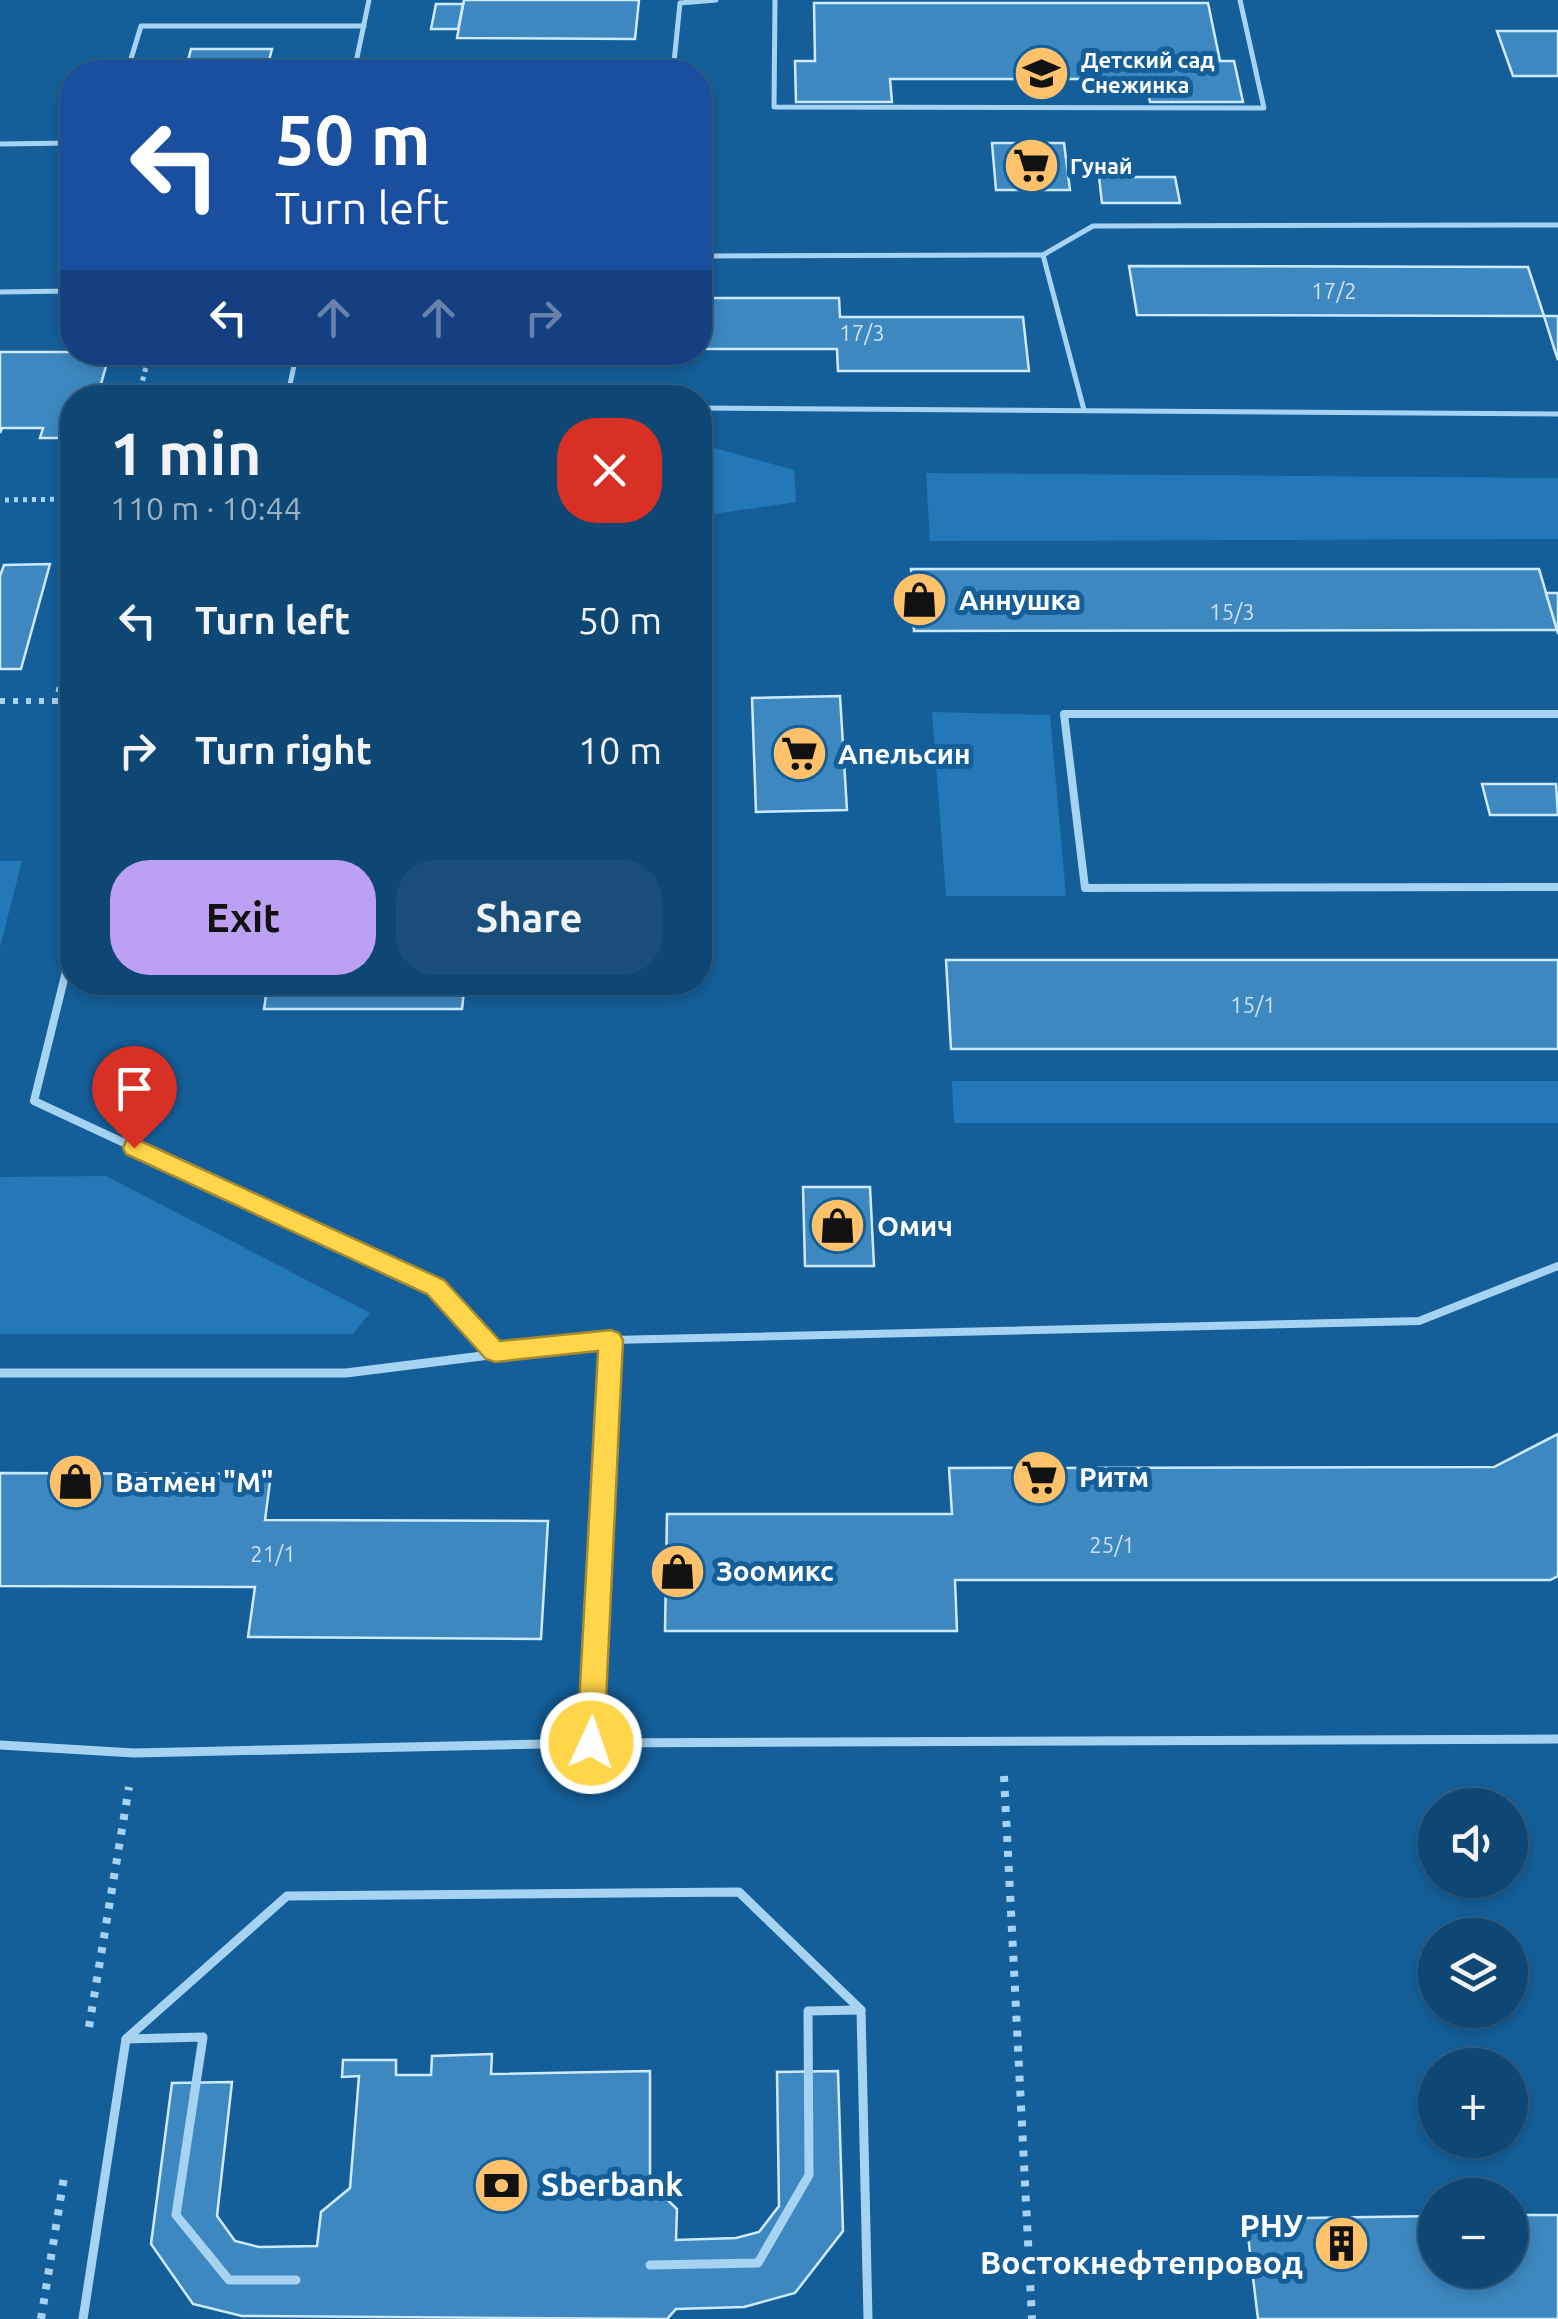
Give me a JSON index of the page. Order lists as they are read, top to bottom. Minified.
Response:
{"places":{"school or university":["Детский сад Снежинка"],"supermarket":["Гунай","Апельсин","Ритм"],"shop":["Аннушка","Омич","Ватмен \"М\"","Зоомикс"],"bank":["Sberbank"],"building":["РНУ Востокнефтепровод"]},"house_numbers":["17/2","17/3","15/3","15/1","25/1","21/1"],"page":{"turn":["50 m","Turn left"],"heading":["1 min","110 m · 10:44"],"list":[{"name":"Turn left","value":"50 m"},{"name":"Turn right","value":"10 m"}],"buttons":["Exit","Share"],"map_buttons":["+","−"]}}
